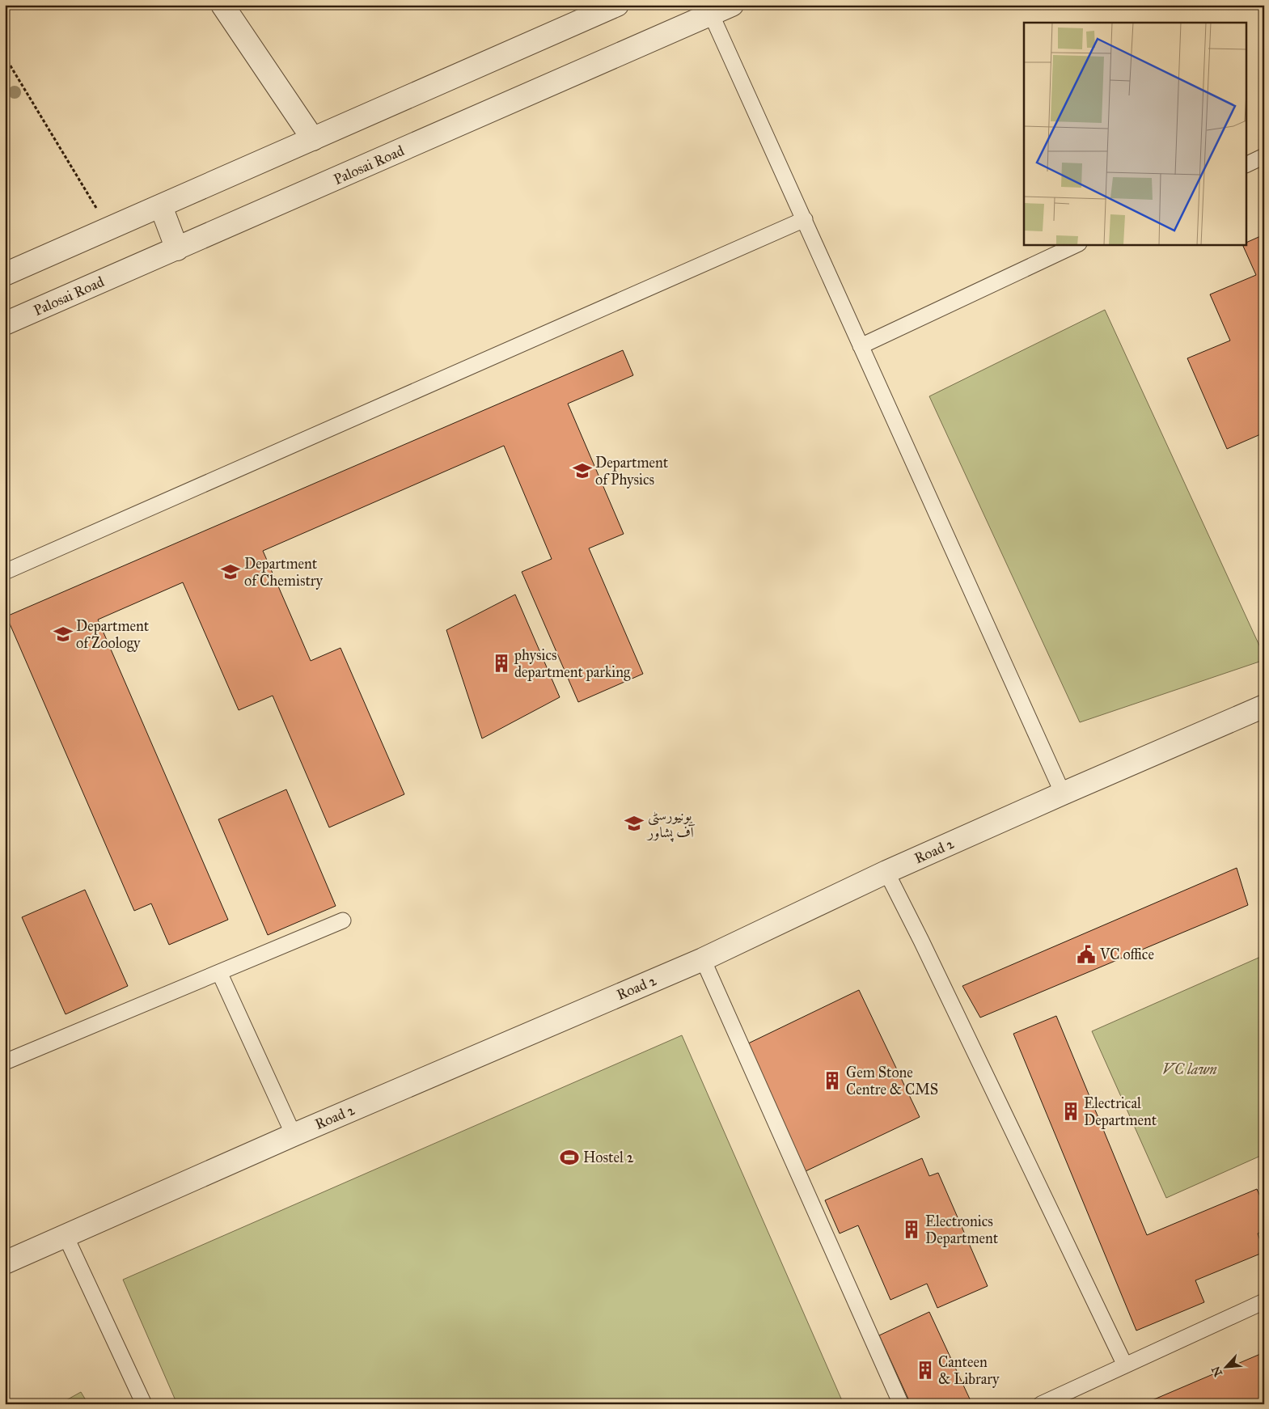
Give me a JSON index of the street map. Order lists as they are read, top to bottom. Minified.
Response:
{"streets":{"street":["Palosai Road","Road 2"]},"parks":["VC lawn"],"places":{"school or university":["Department of Physics","Department of Chemistry","Department of Zoology","یونیورسٹی آف پشاور"],"building":["physics department parking","Gem Stone Centre & CMS","Electrical Department","Electronics Department","Canteen & Library"],"public building":["VC office"],"sports":["Hostel 2"]},"north":"bottom left"}
